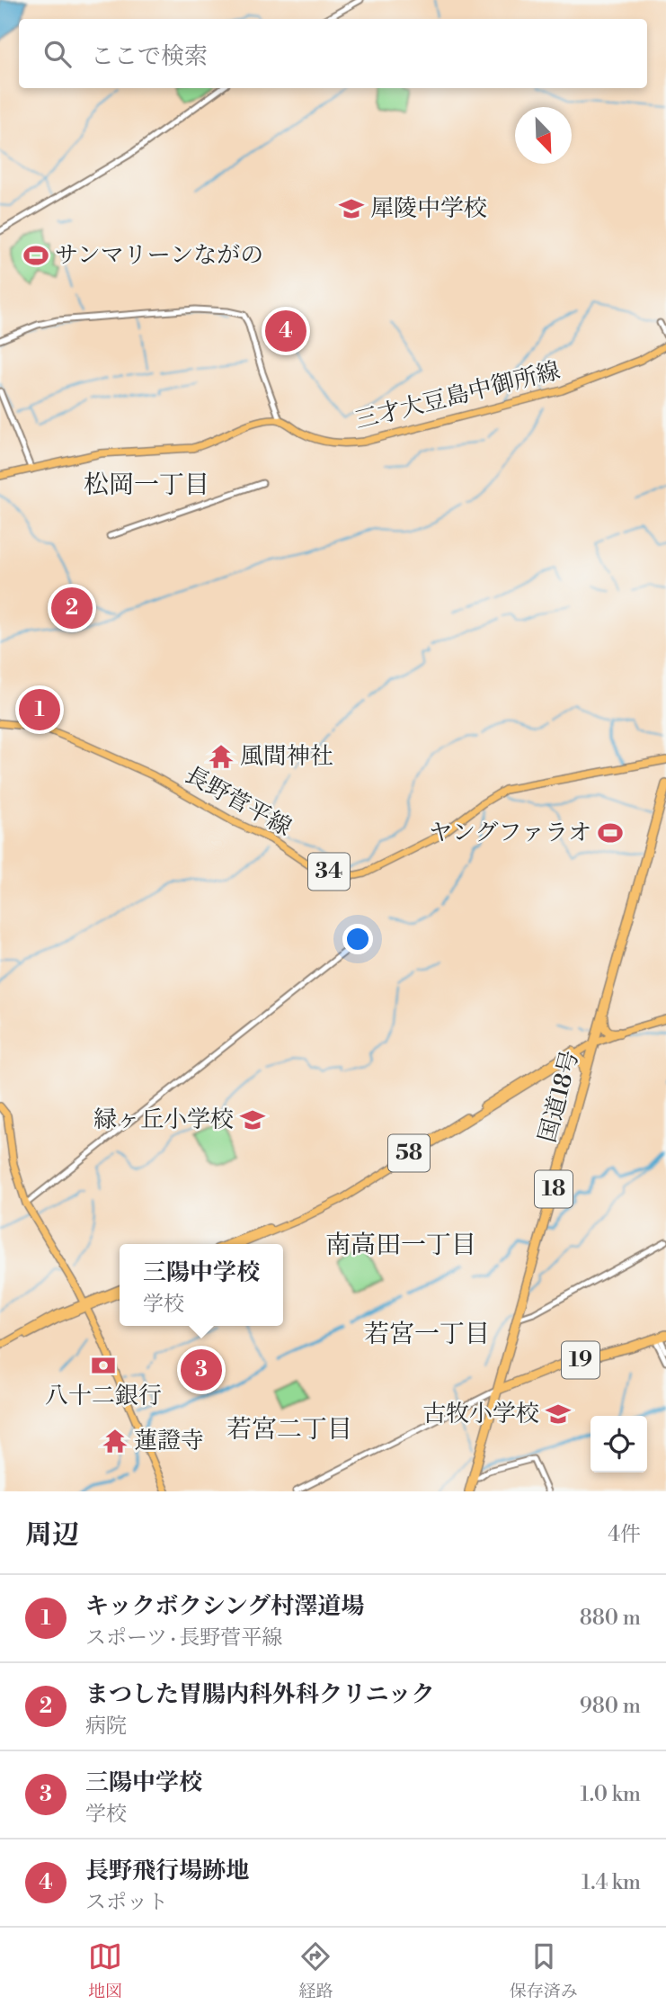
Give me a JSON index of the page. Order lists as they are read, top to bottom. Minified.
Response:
{"streets":{"highway":["国道18号","18","19"],"main road":["三才大豆島中御所線","長野菅平線","34","58"]},"crossings":[["国道18号","58"],["国道18号","19"]],"districts":["松岡一丁目","南高田一丁目","若宮一丁目","若宮二丁目"],"places":{"school or university":["犀陵中学校","緑ヶ丘小学校","古牧小学校"],"sports":["サンマリーンながの","ヤングファラオ"],"temple":["風間神社","蓮證寺"],"bank":["八十二銀行"]},"north":"bottom right","page":{"search":"ここで検索","pins":["4","2","1","3"],"popup":["三陽中学校","学校"],"heading":["周辺","4件"],"list":[{"mark":"1","name":"キックボクシング村澤道場","note":"スポーツ · 長野菅平線","value":"880 m"},{"mark":"2","name":"まつした胃腸内科外科クリニック","note":"病院","value":"980 m"},{"mark":"3","name":"三陽中学校","note":"学校","value":"1.0 km"},{"mark":"4","name":"長野飛行場跡地","note":"スポット","value":"1.4 km"}],"nav":["地図","経路","保存済み"]}}
